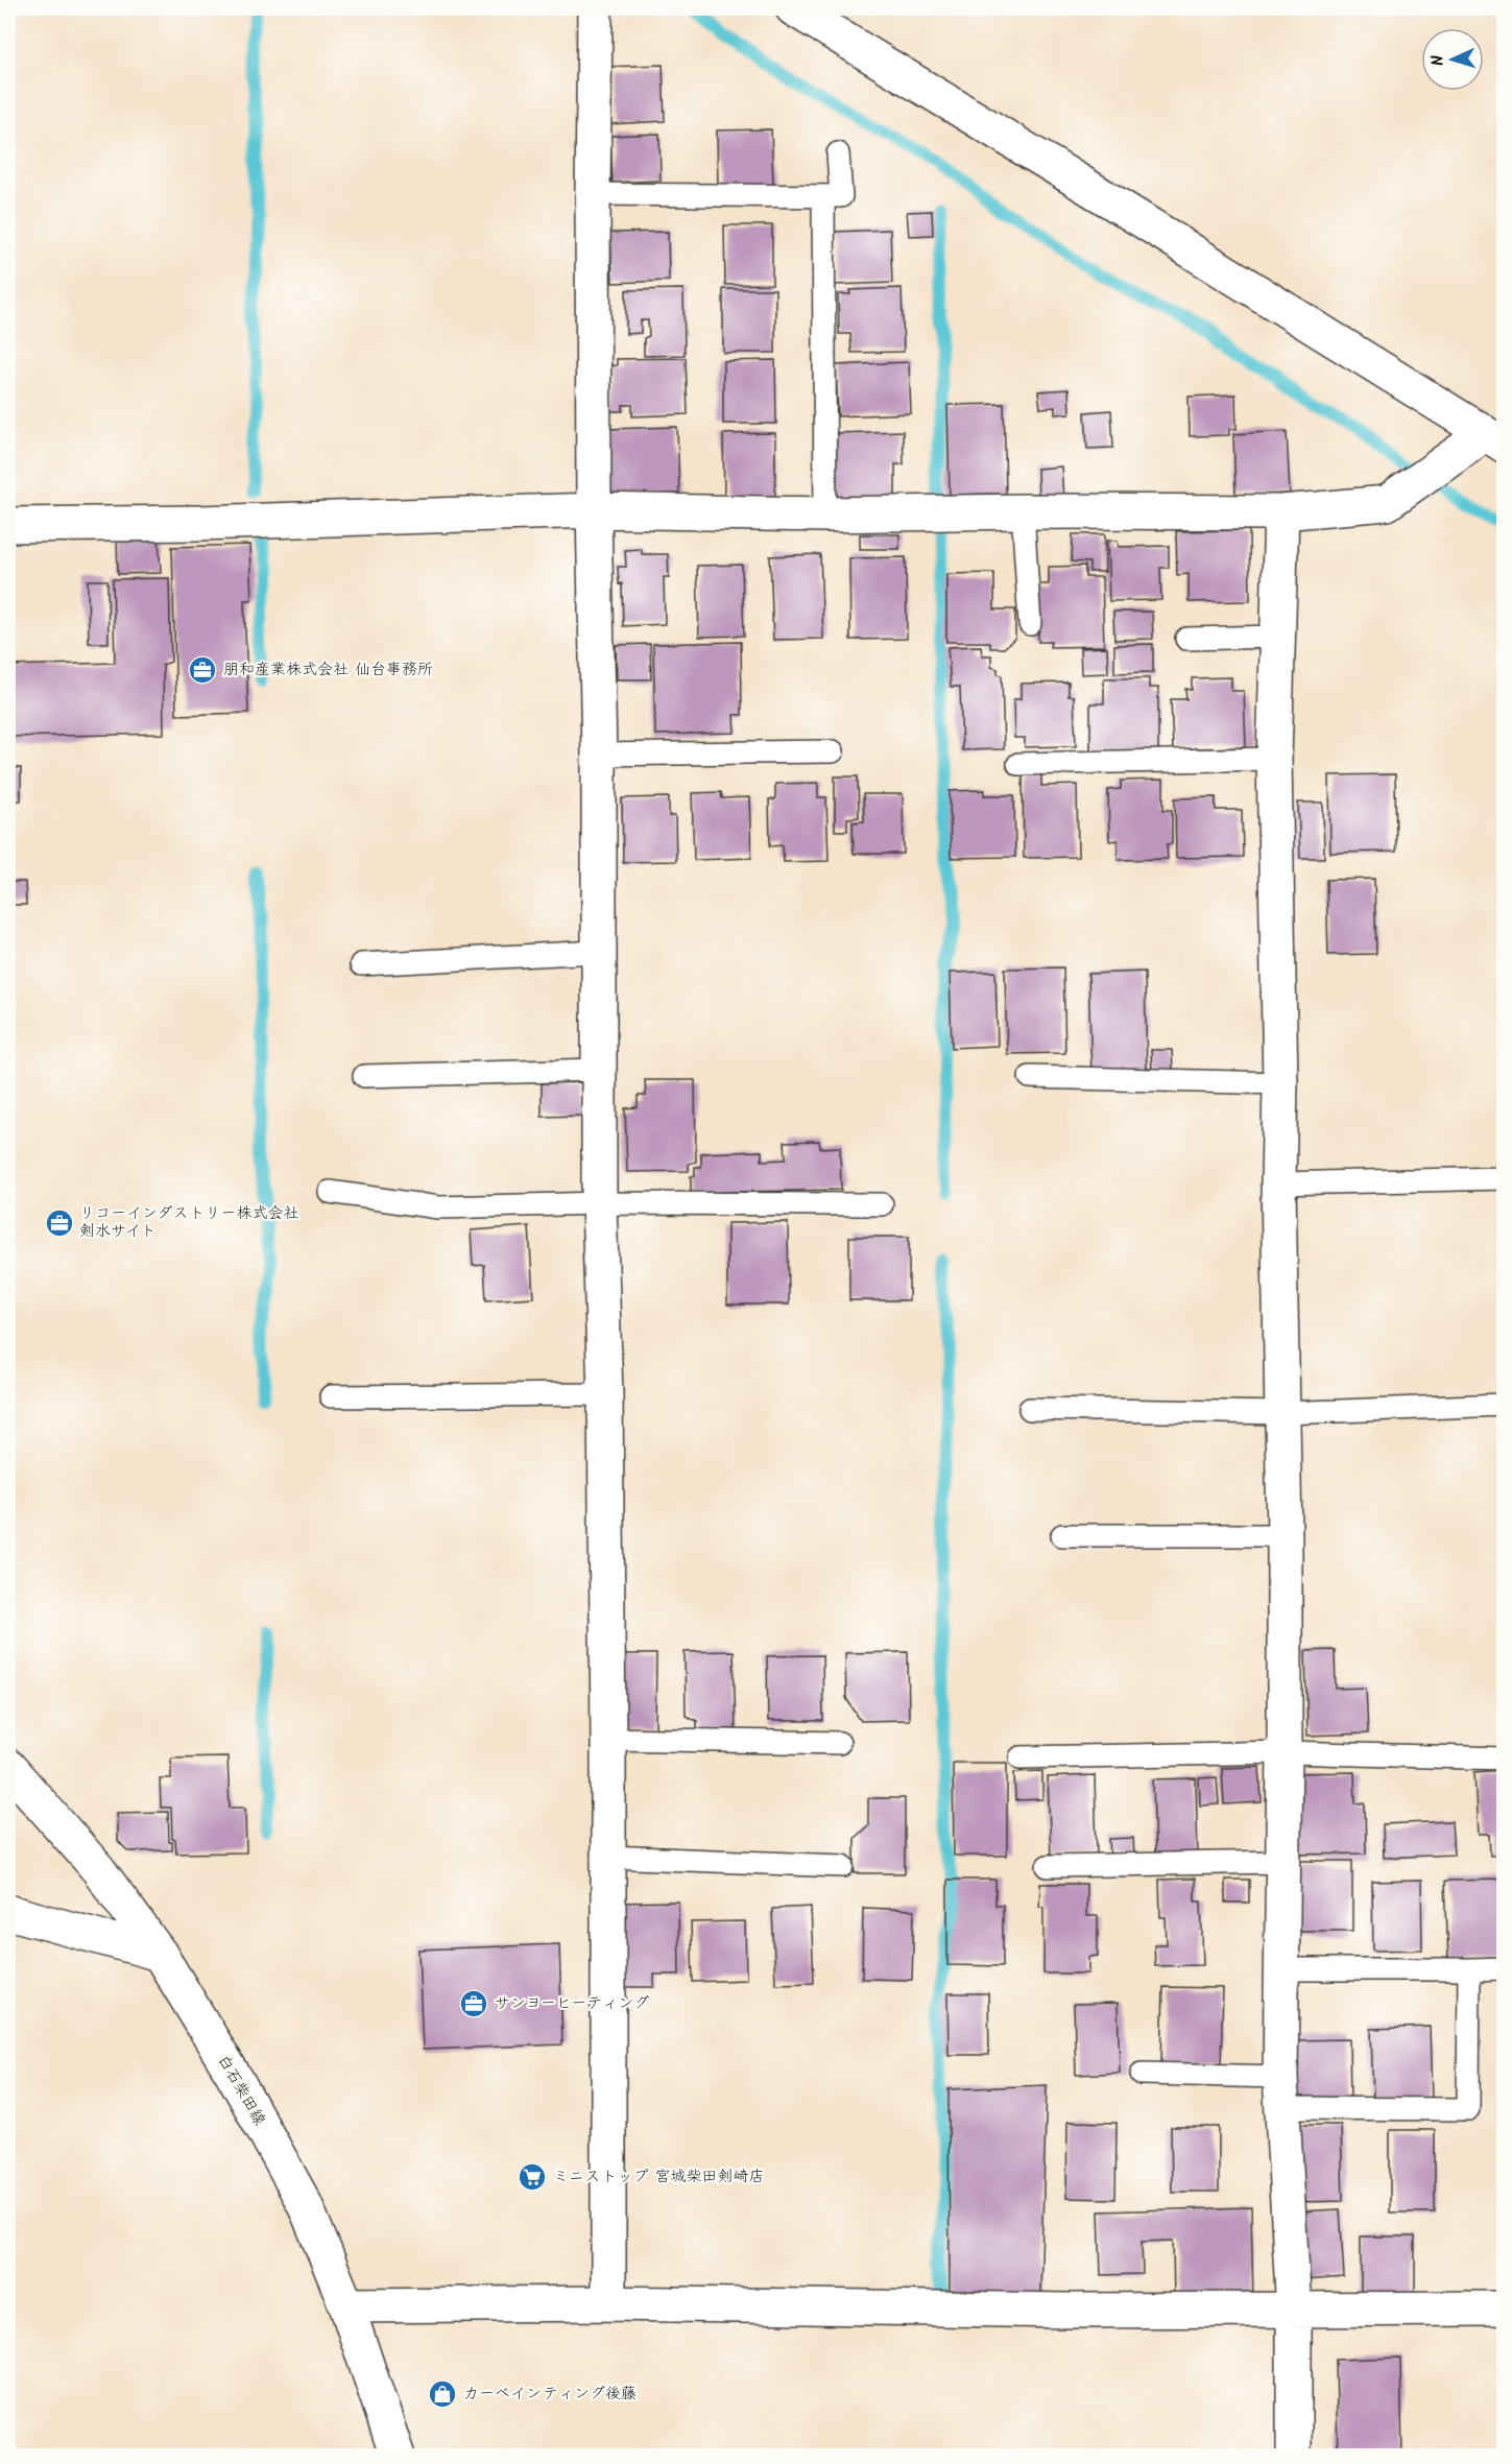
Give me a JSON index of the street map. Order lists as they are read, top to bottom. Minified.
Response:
{"streets":{"street":["白石柴田線"]},"places":{"office":["朋和産業株式会社 仙台事務所","リコーインダストリー株式会社 剣水サイト","サンヨーヒーティング"],"supermarket":["ミニストップ 宮城柴田剣崎店"],"shop":["カーペインティング後藤"]},"north":"left"}
